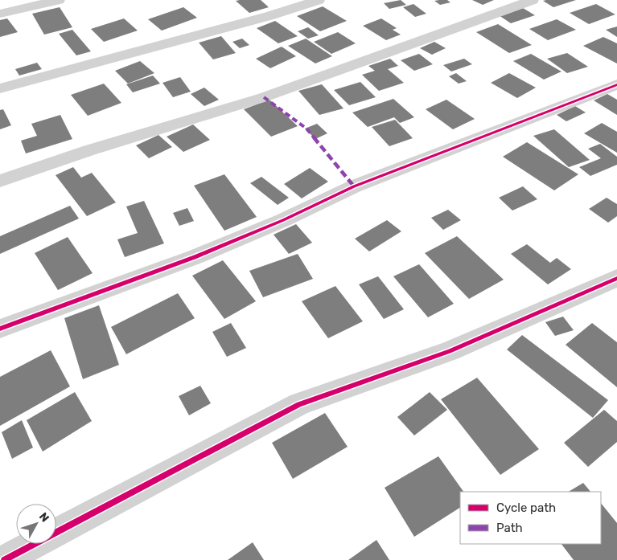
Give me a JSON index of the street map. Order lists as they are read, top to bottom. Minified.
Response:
{"legend":["Cycle path","Path"],"north":"top right"}
